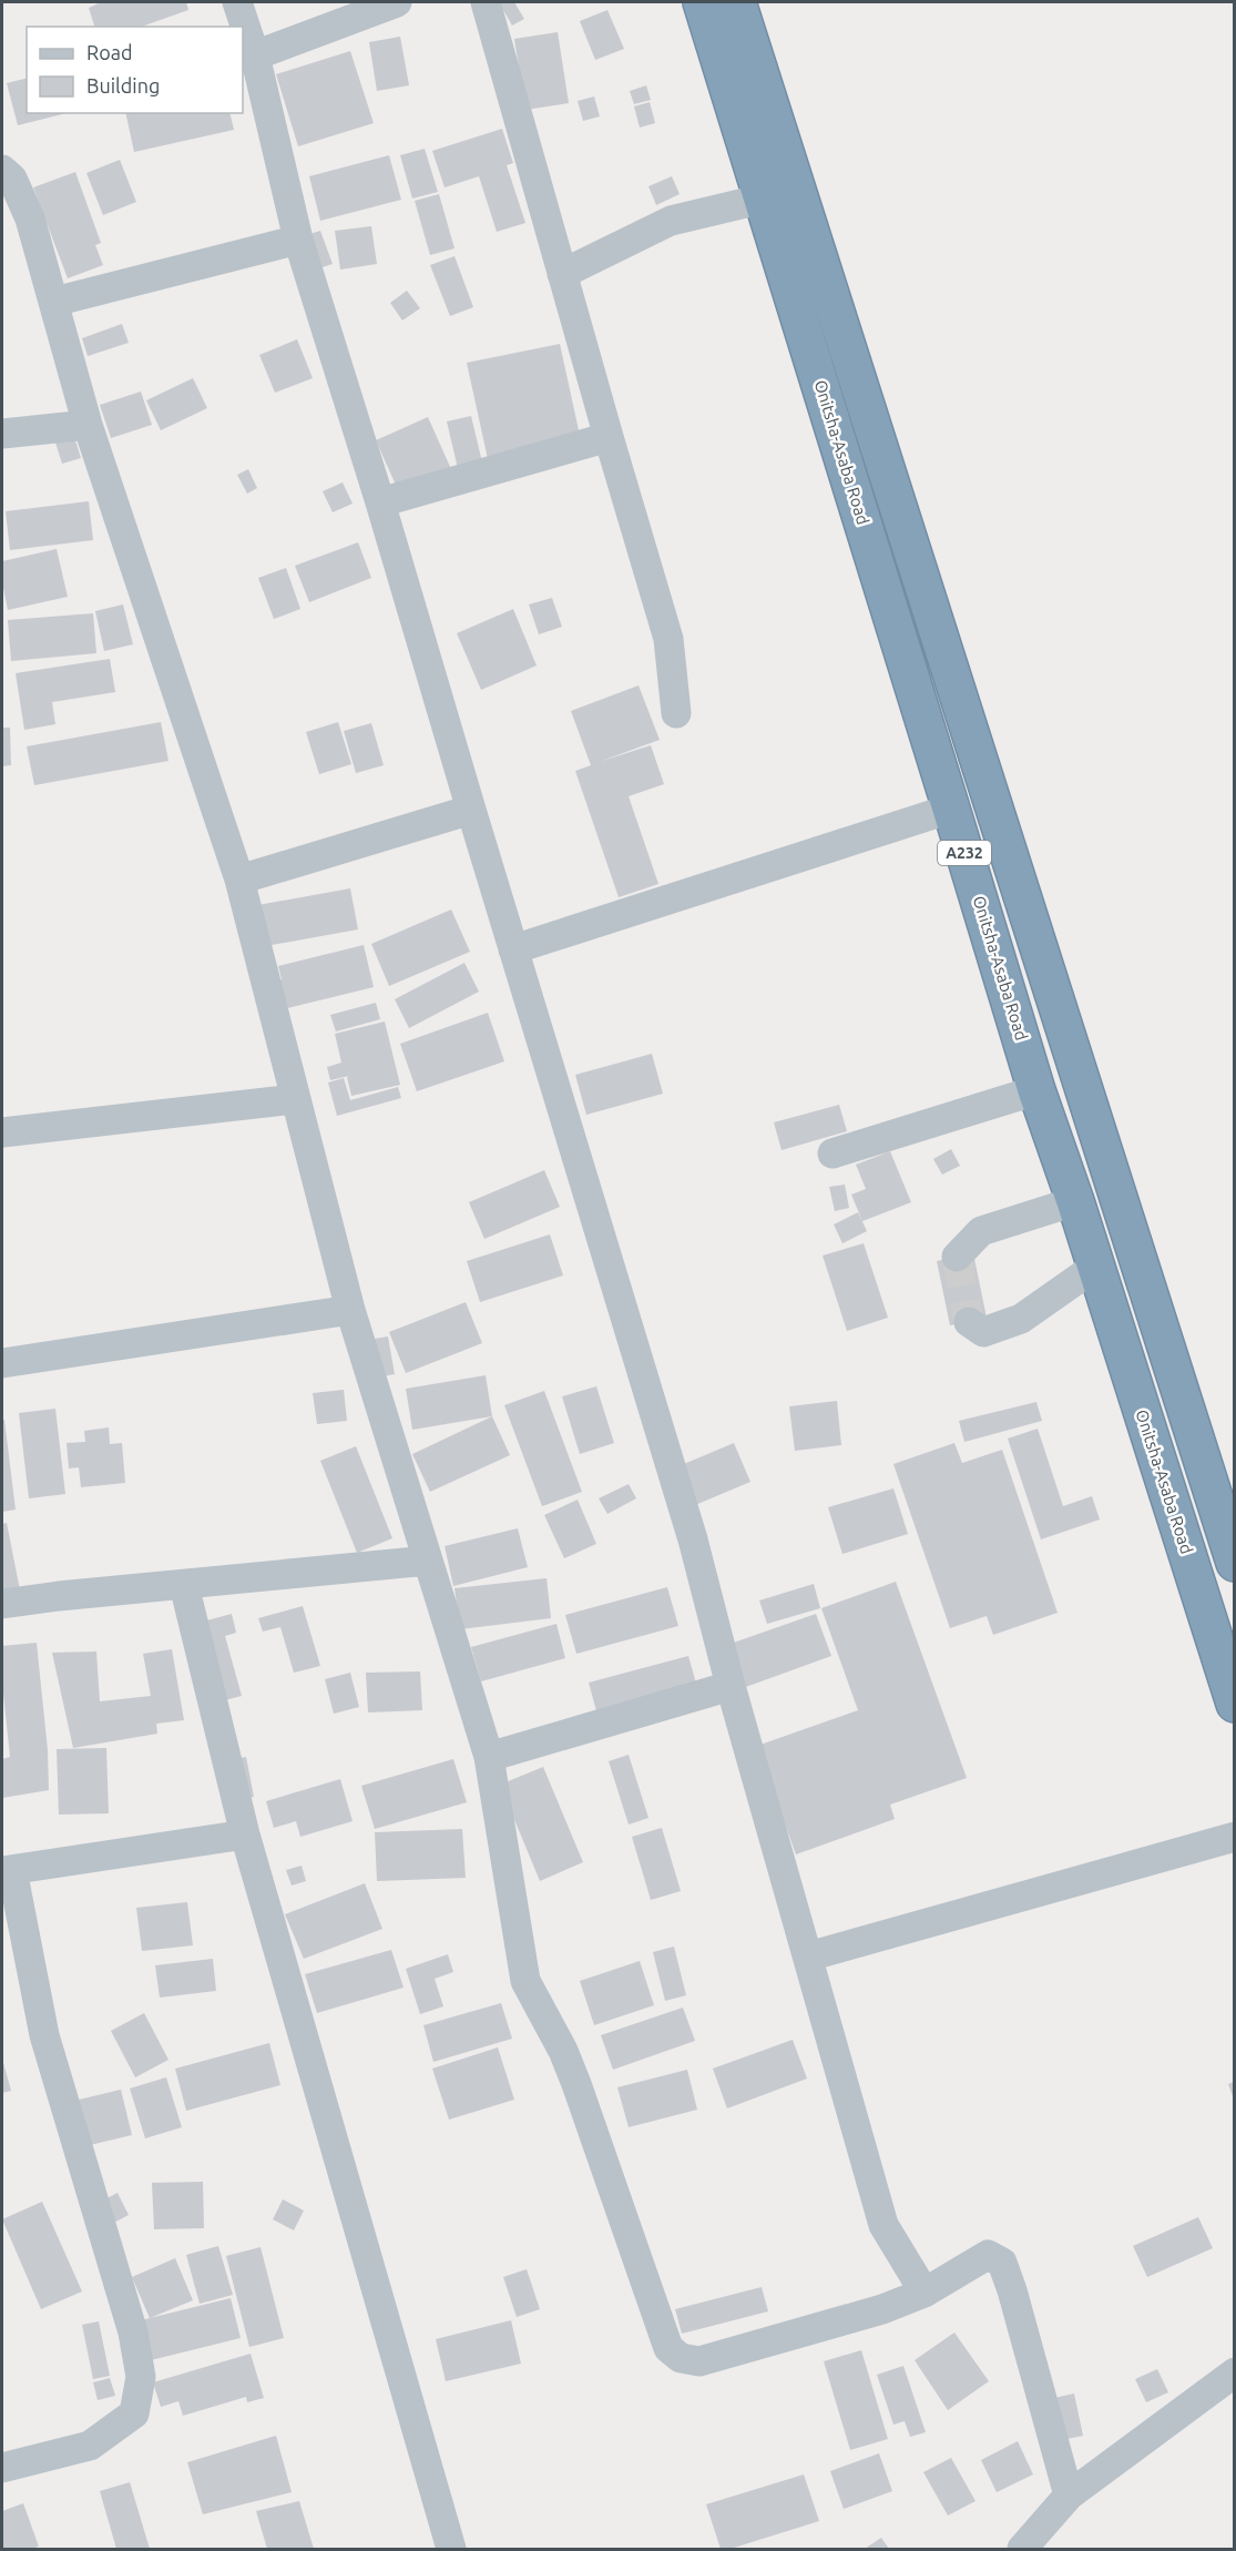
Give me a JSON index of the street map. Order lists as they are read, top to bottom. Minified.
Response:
{"streets":{"highway":["Onitsha-Asaba Road","A232"]},"legend":["Road","Building"]}
